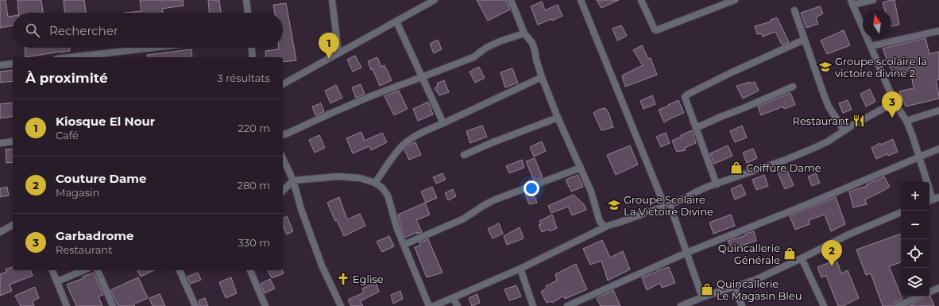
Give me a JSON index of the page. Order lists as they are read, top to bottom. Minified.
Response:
{"places":{"school or university":["Groupe scolaire la victoire divine 2","Groupe Scolaire La Victoire Divine"],"restaurant":["Restaurant"],"shop":["Coiffure Dame","Quincallerie Générale","Quincallerie Le Magasin Bleu"],"church":["Eglise"]},"north":"top","page":{"search":"Rechercher","pins":["1","3","2"],"heading":["À proximité","3 résultats"],"list":[{"mark":"1","name":"Kiosque El Nour","note":"Café","value":"220 m"},{"mark":"2","name":"Couture Dame","note":"Magasin","value":"280 m"},{"mark":"3","name":"Garbadrome","note":"Restaurant","value":"330 m"}],"map_buttons":["+","−"]}}
